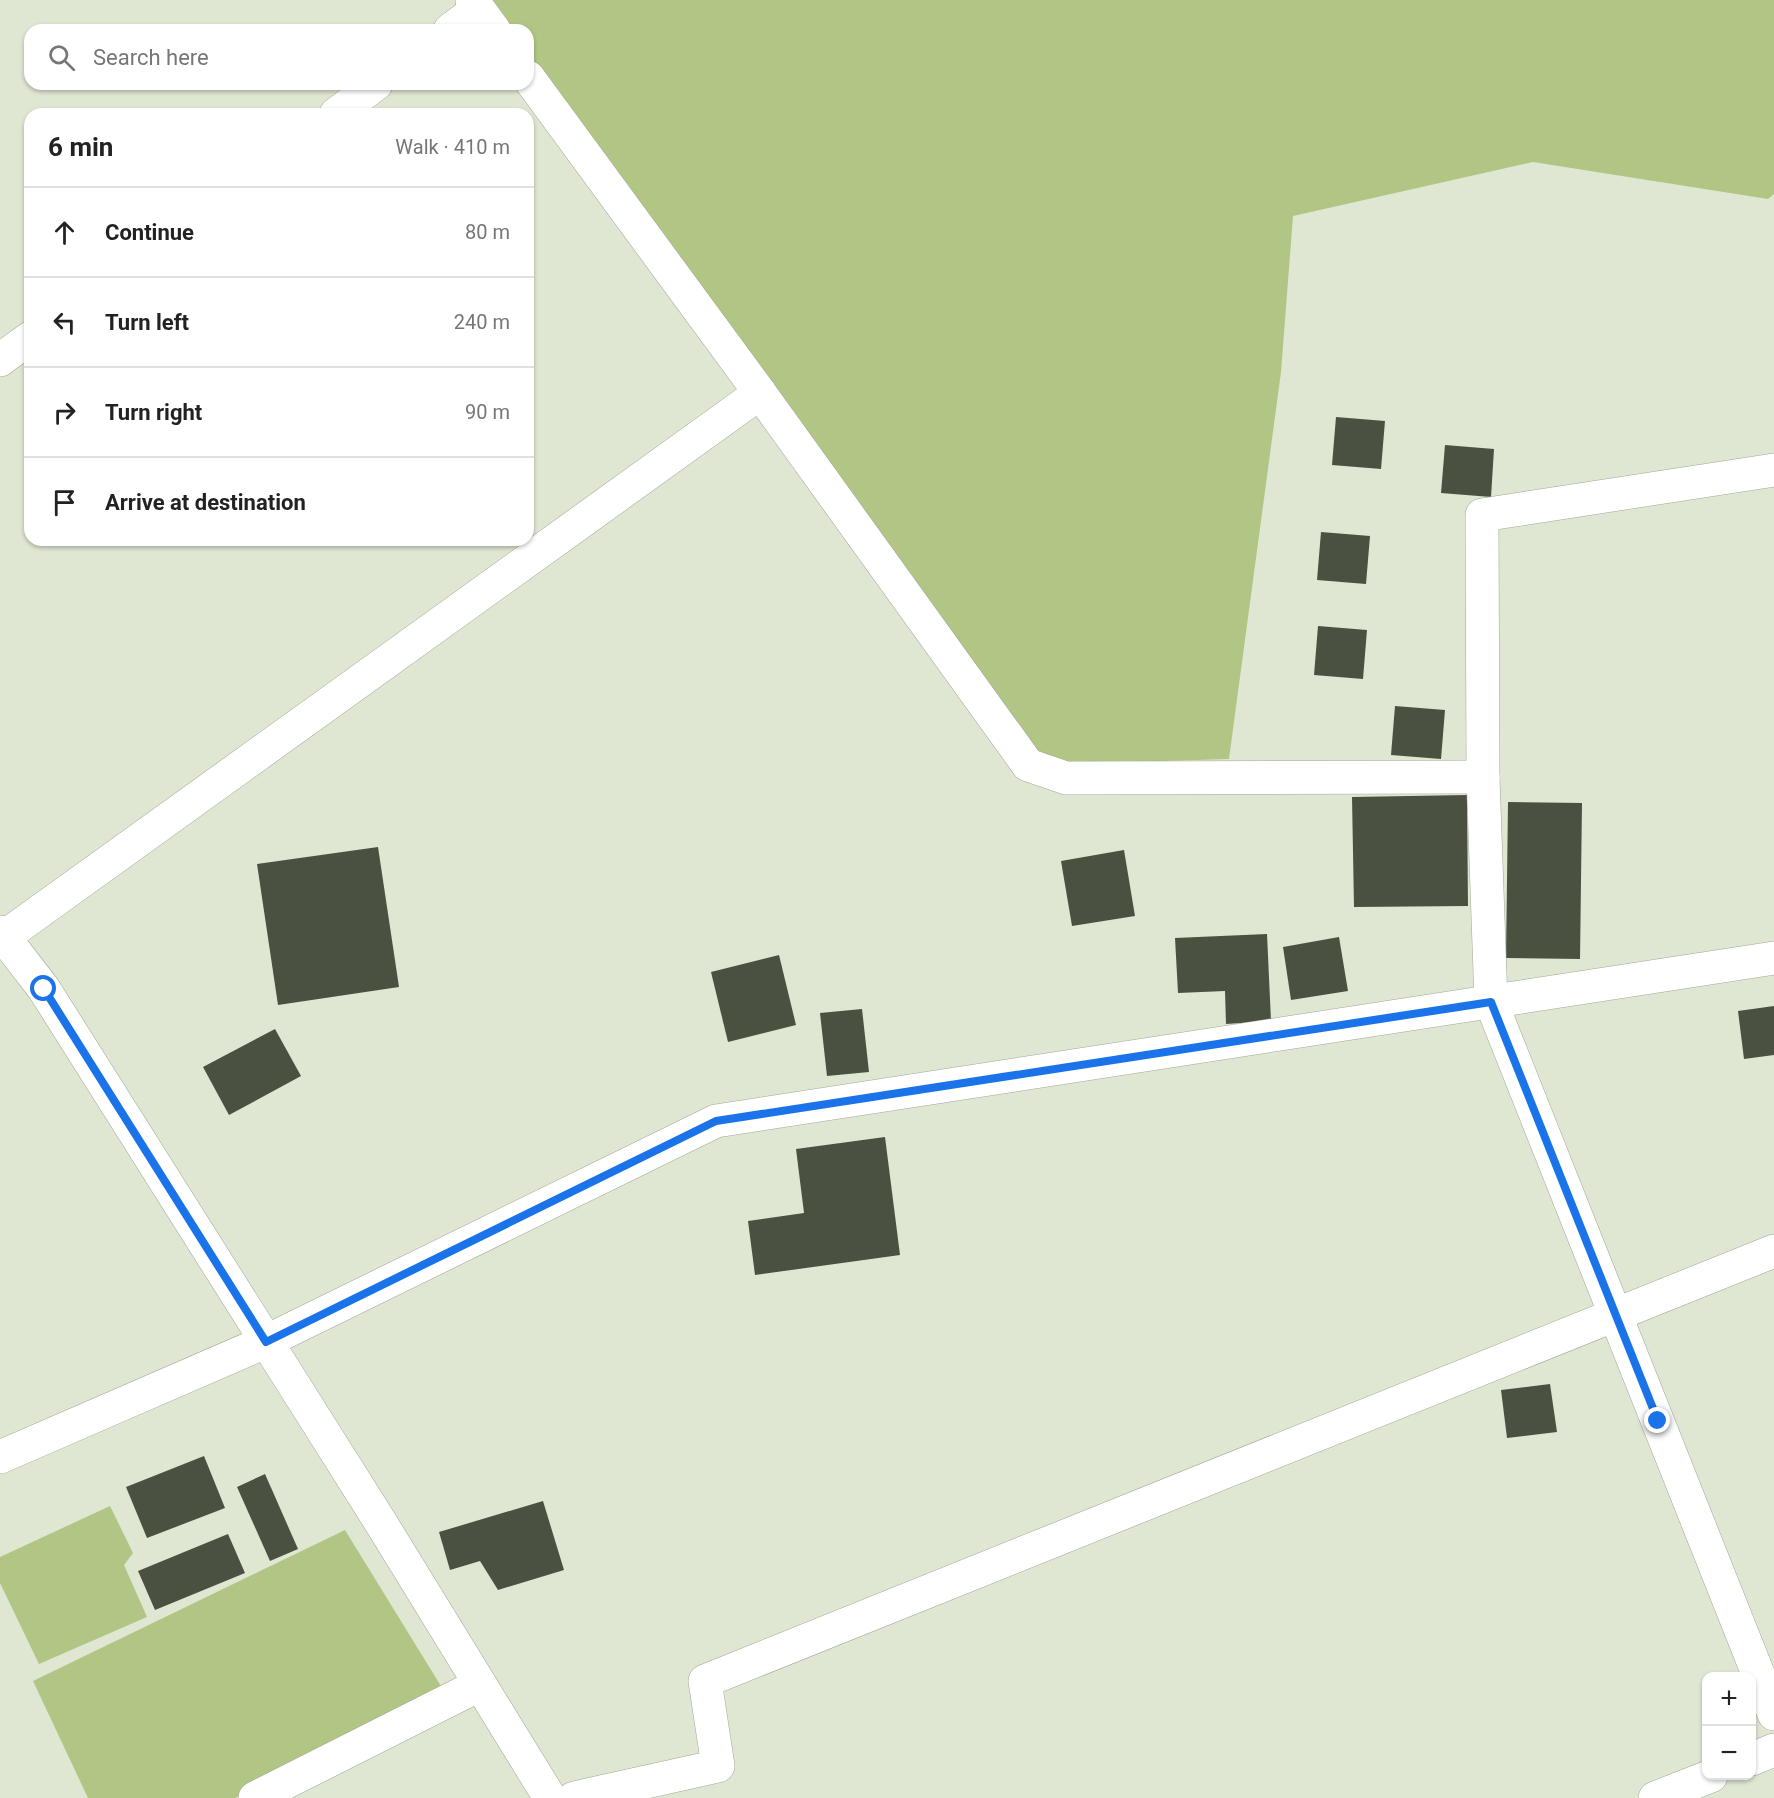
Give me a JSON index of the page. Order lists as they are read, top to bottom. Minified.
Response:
{"page":{"search":"Search here","heading":["6 min","Walk · 410 m"],"list":[["Continue","80 m"],["Turn left","240 m"],["Turn right","90 m"],"Arrive at destination"],"map_buttons":["+","−"]}}
